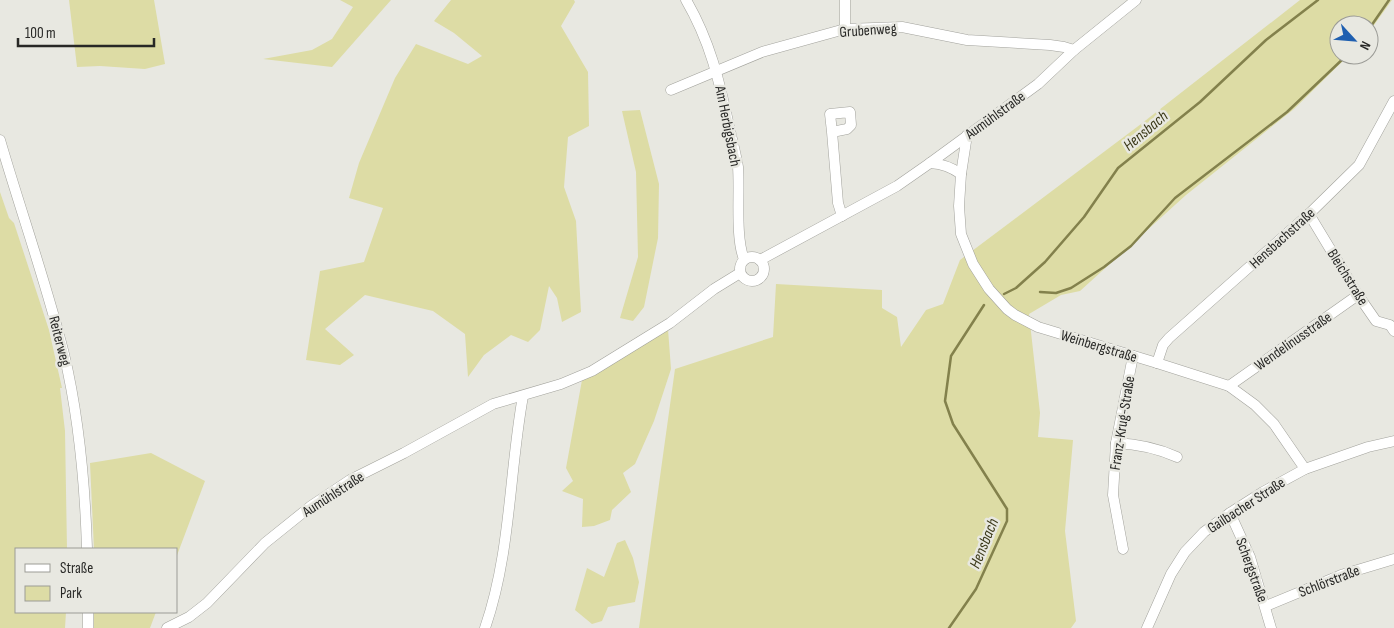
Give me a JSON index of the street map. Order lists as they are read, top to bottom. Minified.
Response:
{"streets":{"street":["Grubenweg","Aumühlstraße","Am Herbigsbach","Hensbachstraße","Bleichstraße","Reiterweg","Wendelinusstraße","Weinbergstraße","Franz-Krug-Straße","Gailbacher Straße","Schergstraße","Schlörstraße"]},"crossings":[["Grubenweg","Aumühlstraße"],["Grubenweg","Am Herbigsbach"],["Aumühlstraße","Am Herbigsbach"],["Aumühlstraße","Weinbergstraße"],["Hensbachstraße","Bleichstraße"],["Hensbachstraße","Weinbergstraße"],["Bleichstraße","Wendelinusstraße"],["Wendelinusstraße","Weinbergstraße"],["Weinbergstraße","Franz-Krug-Straße"],["Weinbergstraße","Gailbacher Straße"],["Gailbacher Straße","Schergstraße"],["Schergstraße","Schlörstraße"]],"water":["Hensbach"],"legend":["Straße","Park"],"scale_bar":"100 m","north":"bottom right"}
